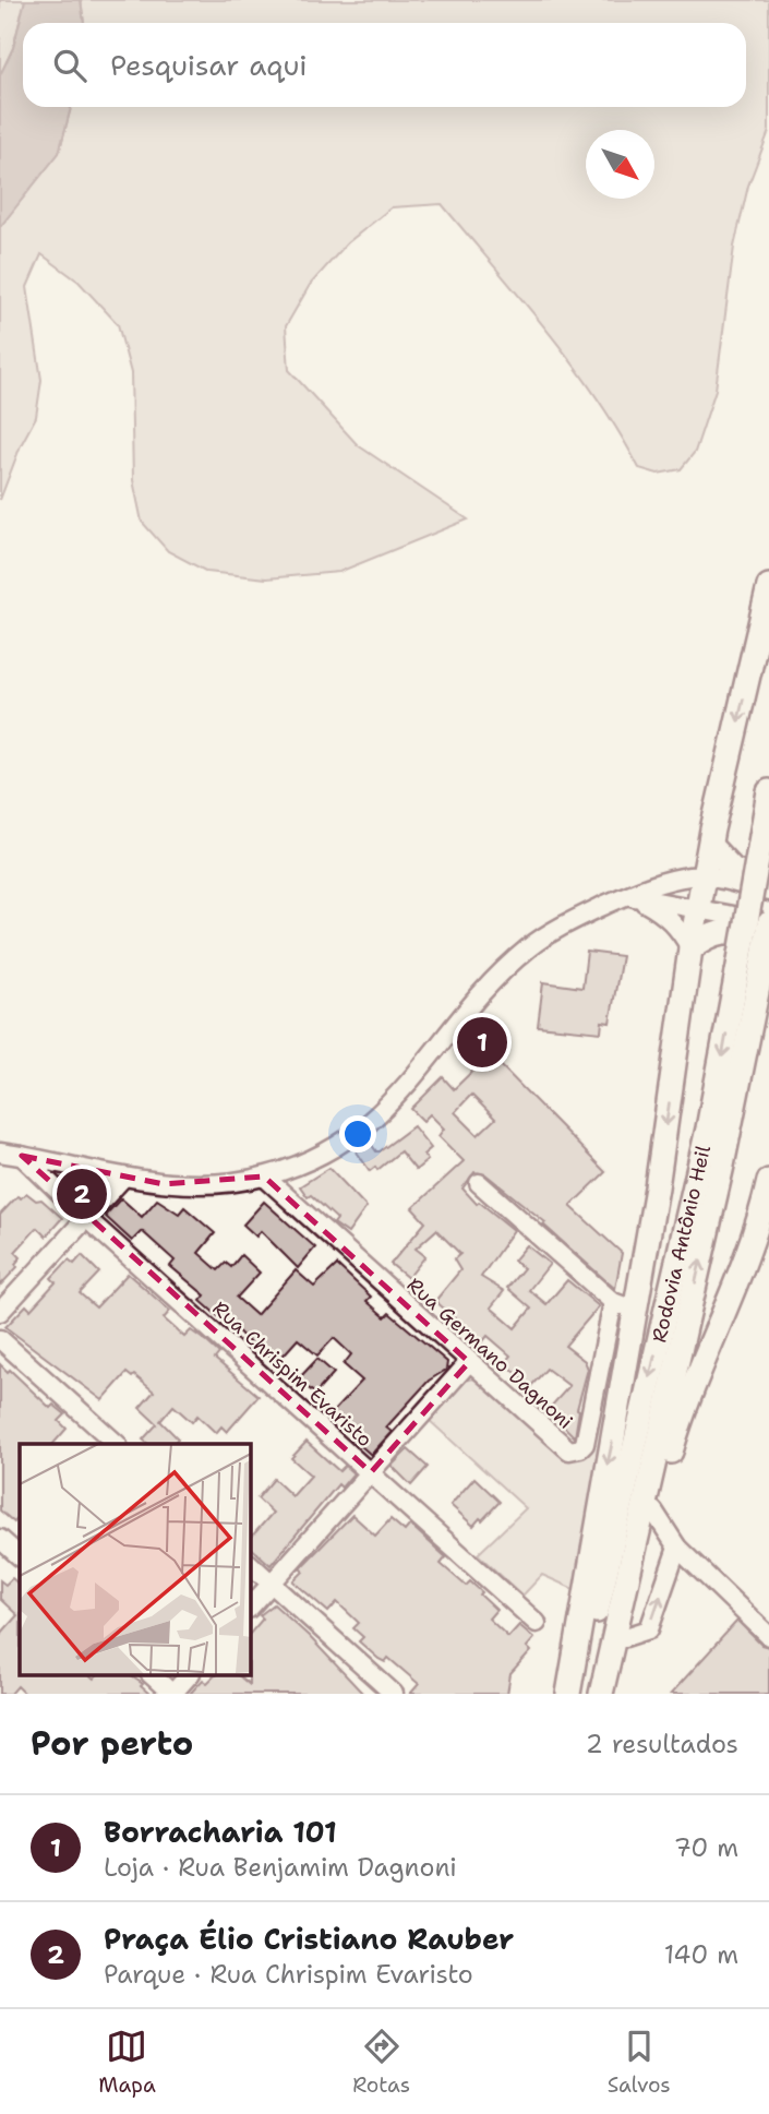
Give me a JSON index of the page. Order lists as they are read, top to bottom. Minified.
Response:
{"streets":{"main road":["Rodovia Antônio Heil"],"street":["Rua Germano Dagnoni","Rua Chrispim Evaristo"]},"north":"bottom right","page":{"search":"Pesquisar aqui","pins":["1","2"],"heading":["Por perto","2 resultados"],"list":[{"mark":"1","name":"Borracharia 101","note":"Loja · Rua Benjamim Dagnoni","value":"70 m"},{"mark":"2","name":"Praça Élio Cristiano Rauber","note":"Parque · Rua Chrispim Evaristo","value":"140 m"}],"nav":["Mapa","Rotas","Salvos"]}}
